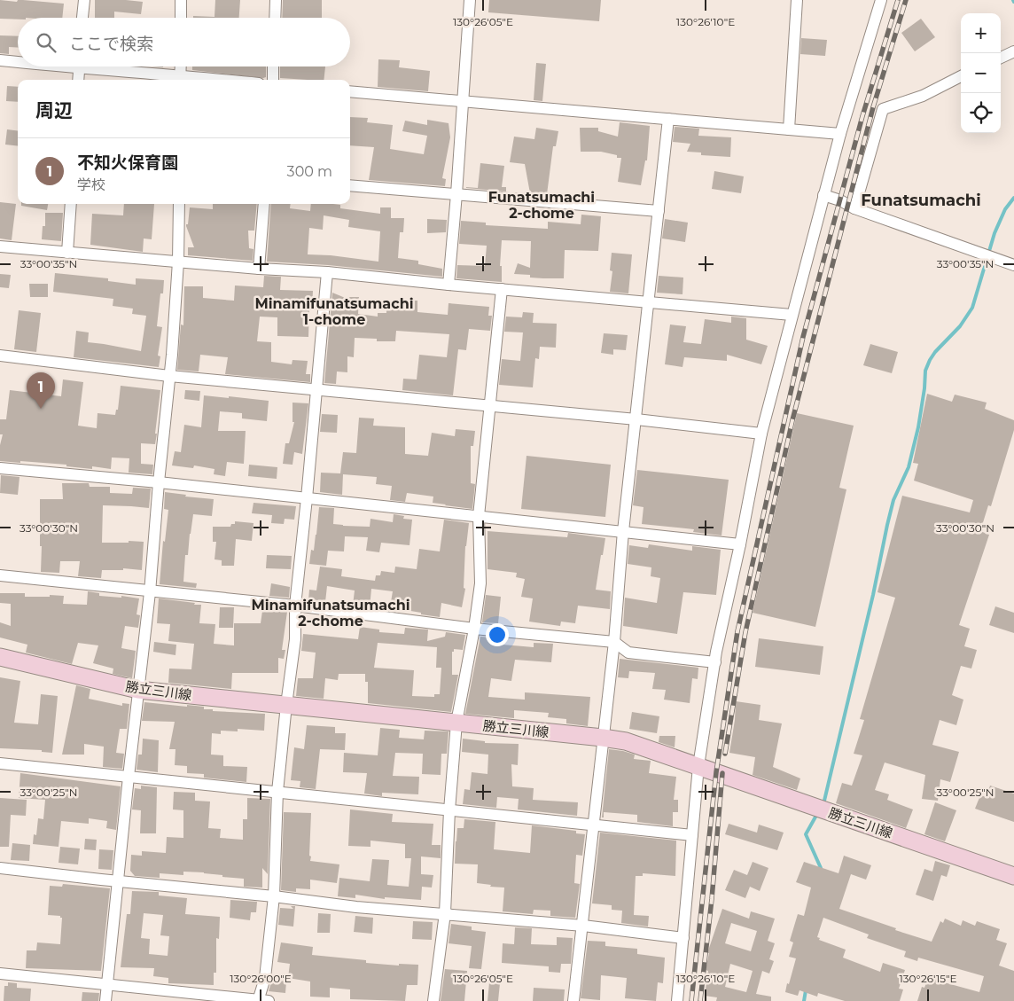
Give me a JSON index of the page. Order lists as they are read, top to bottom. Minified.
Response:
{"streets":{"main road":["勝立三川線"]},"districts":["Funatsumachi 2-chome","Funatsumachi","Minamifunatsumachi 1-chome","Minamifunatsumachi 2-chome"],"page":{"map_buttons":["+","−"],"search":"ここで検索","heading":"周辺","list":[{"mark":"1","name":"不知火保育園","note":"学校","value":"300 m"}],"pins":"1"},"coordinates":["130°26'05\"E","130°26'10\"E","33°00'35\"N","33°00'30\"N","33°00'25\"N","130°26'00\"E","130°26'15\"E"]}
